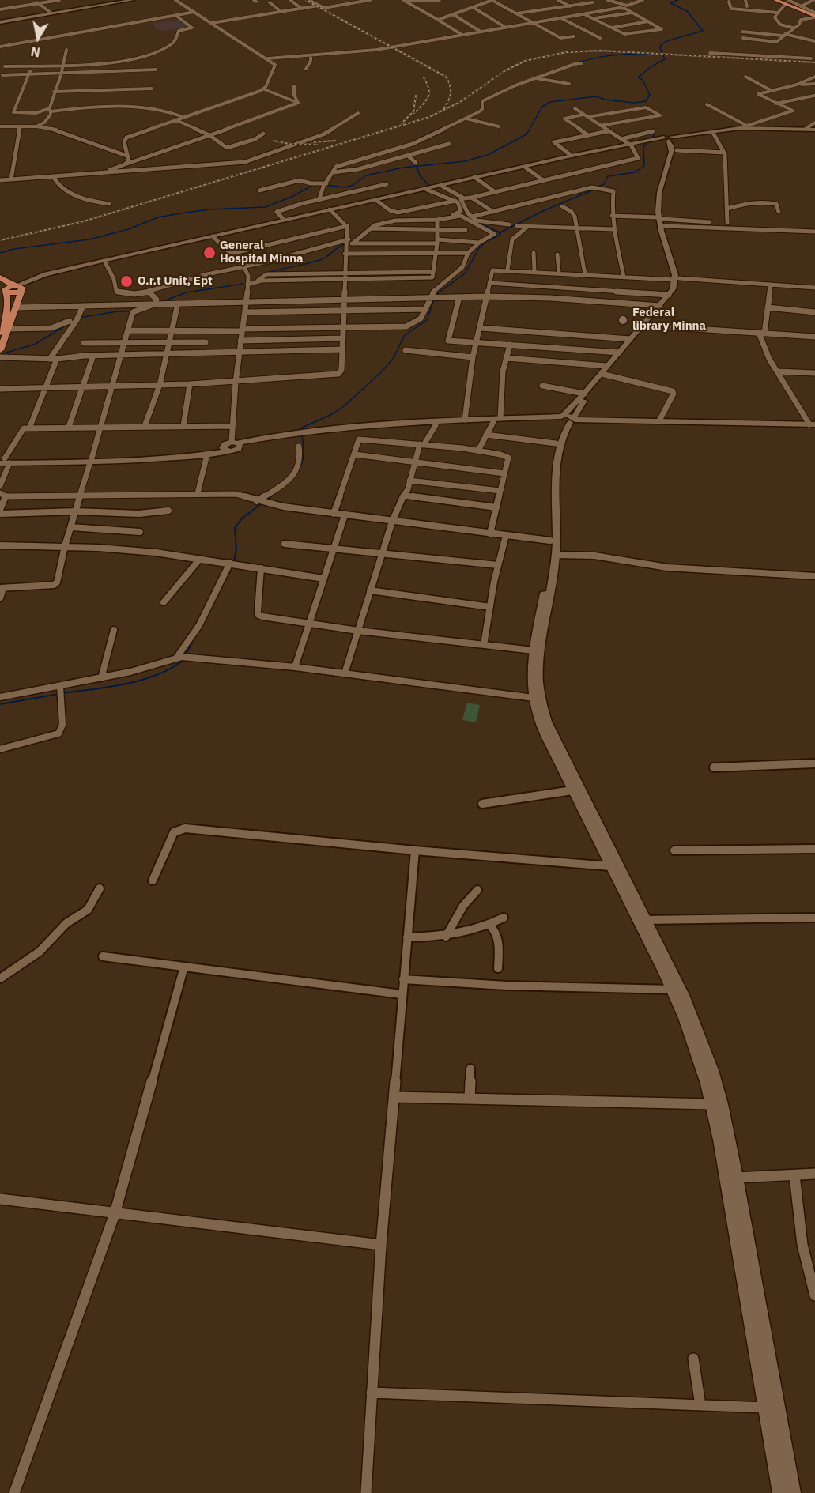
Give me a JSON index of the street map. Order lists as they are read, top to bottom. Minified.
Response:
{"places":["General Hospital Minna","O.r.t Unit, Ept","Federal library Minna"],"north":"bottom"}
